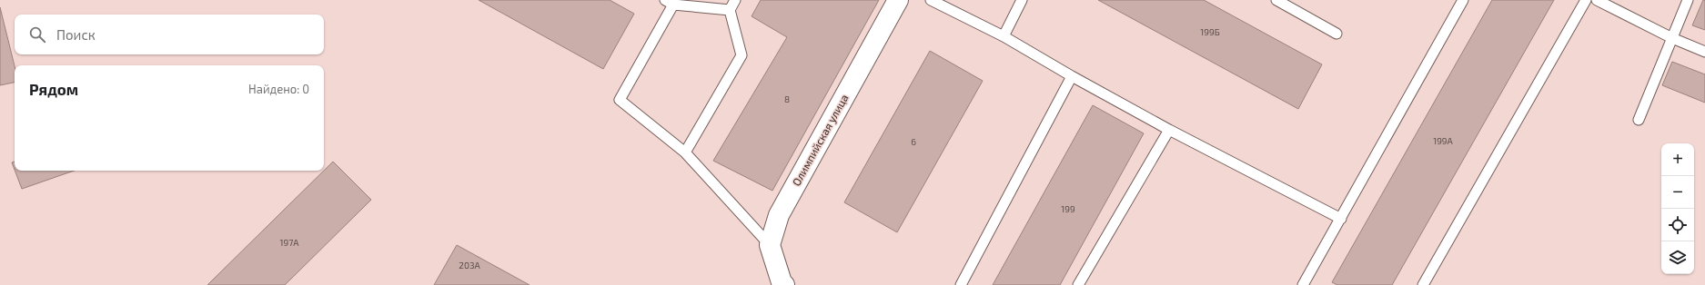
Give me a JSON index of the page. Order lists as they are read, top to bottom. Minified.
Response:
{"streets":{"street":["Олимпийская улица"]},"house_numbers":["199Б","8","199А","6","199","197А","203А"],"page":{"search":"Поиск","heading":["Рядом","Найдено: 0"],"map_buttons":["+","−"]}}
